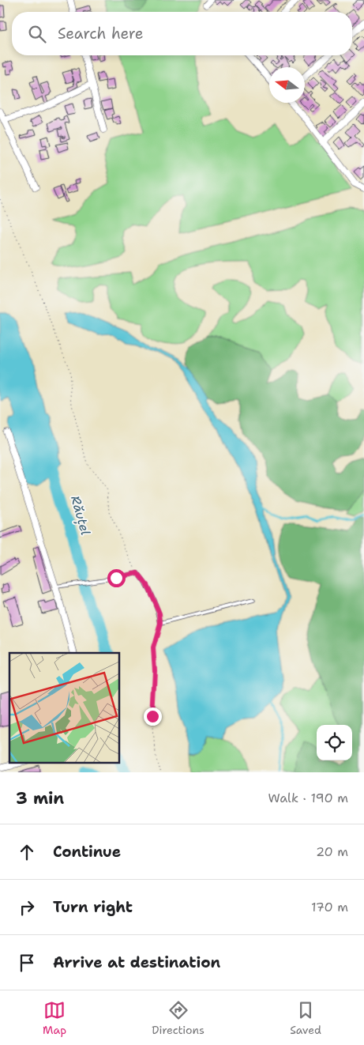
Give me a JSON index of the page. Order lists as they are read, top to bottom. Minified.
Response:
{"water":["Răuțel"],"north":"left","page":{"search":"Search here","heading":["3 min","Walk · 190 m"],"list":[["Continue","20 m"],["Turn right","170 m"],"Arrive at destination"],"nav":["Map","Directions","Saved"]}}
